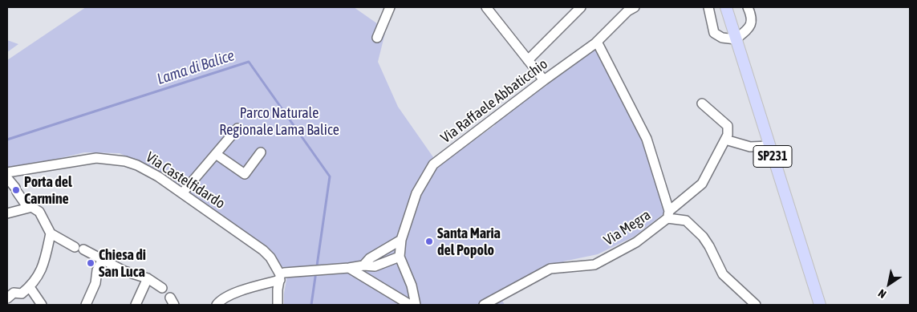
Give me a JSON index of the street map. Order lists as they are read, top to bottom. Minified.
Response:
{"streets":{"main road":["SP231"],"street":["Via Raffaele Abbaticchio","Via Castelfidardo","Via Megra"]},"water":["Lama di Balice"],"parks":["Parco Naturale Regionale Lama Balice"],"places":["Porta del Carmine","Santa Maria del Popolo","Chiesa di San Luca"],"north":"bottom left"}
